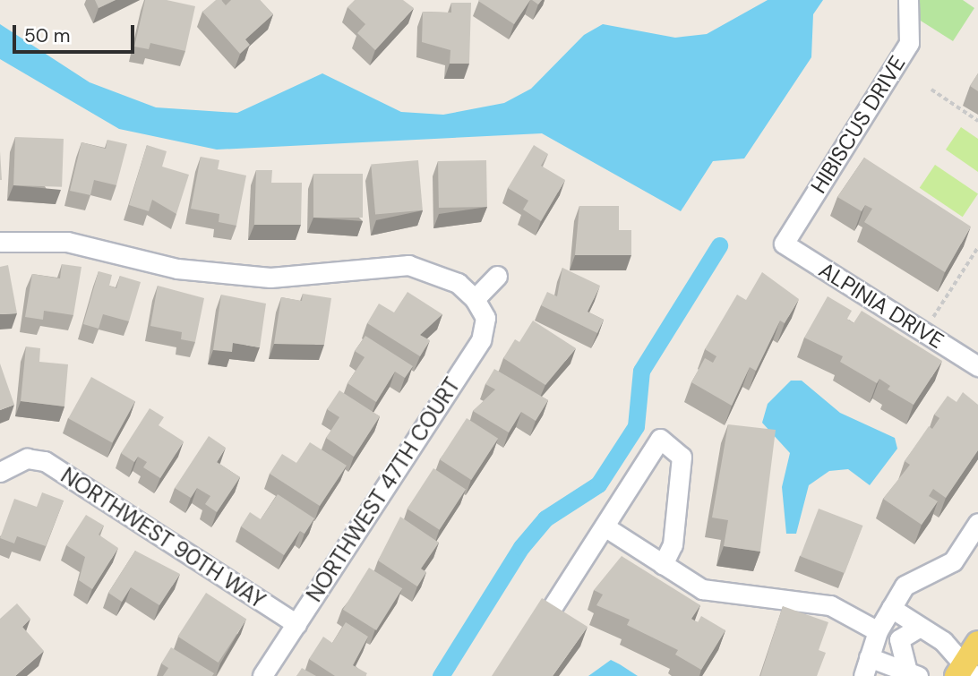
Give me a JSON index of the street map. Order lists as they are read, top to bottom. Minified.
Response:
{"streets":{"street":["HIBISCUS DRIVE","ALPINIA DRIVE","NORTHWEST 47TH COURT","NORTHWEST 90TH WAY"]},"crossings":[["HIBISCUS DRIVE","ALPINIA DRIVE"],["NORTHWEST 47TH COURT","NORTHWEST 90TH WAY"]],"scale_bar":"50 m"}
